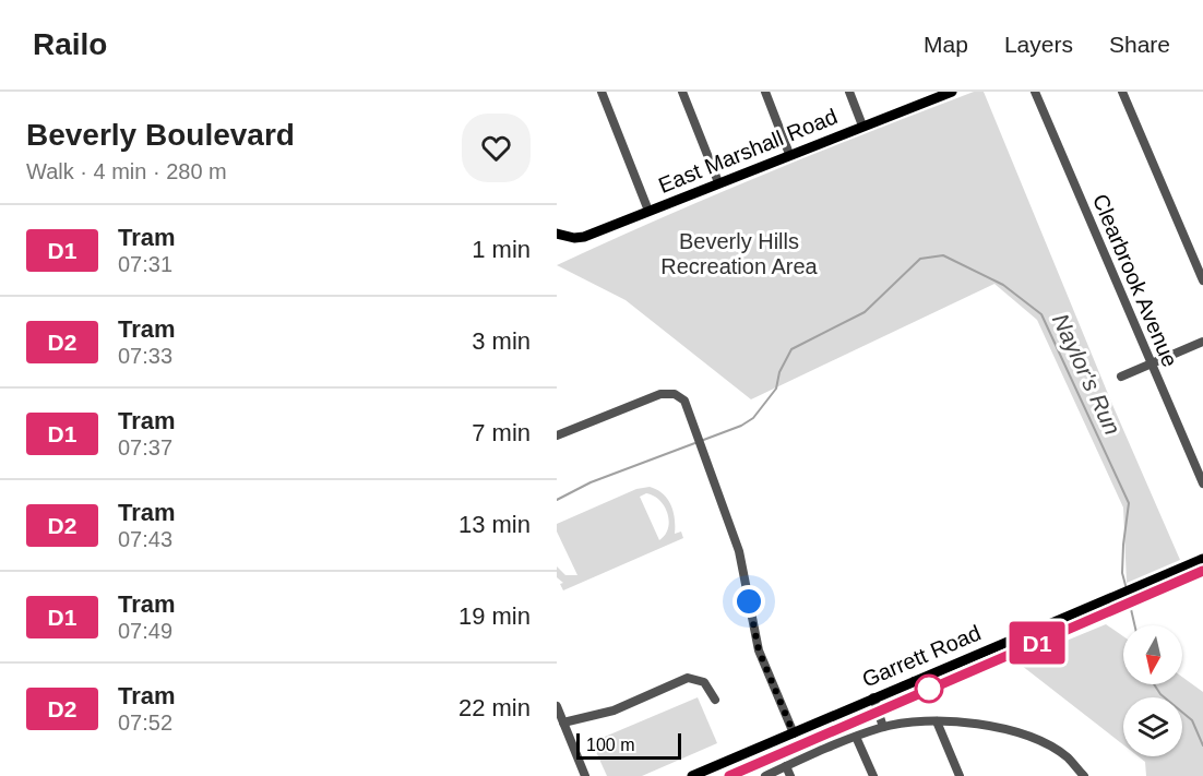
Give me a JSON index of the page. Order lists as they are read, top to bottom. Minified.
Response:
{"streets":{"main road":["East Marshall Road","Garrett Road"],"street":["Clearbrook Avenue"]},"water":["Naylor's Run"],"parks":["Beverly Hills Recreation Area"],"lines":["tram line D1"],"scale_bar":"100 m","north":"bottom","page":{"header":"Railo","nav":["Map","Layers","Share"],"heading":["Beverly Boulevard","Walk · 4 min · 280 m"],"on_map":"D1","list":[{"mark":"D1","name":"Tram","note":"07:31","value":"1 min"},{"mark":"D2","name":"Tram","note":"07:33","value":"3 min"},{"mark":"D1","name":"Tram","note":"07:37","value":"7 min"},{"mark":"D2","name":"Tram","note":"07:43","value":"13 min"},{"mark":"D1","name":"Tram","note":"07:49","value":"19 min"},{"mark":"D2","name":"Tram","note":"07:52","value":"22 min"}],"scale":"100 m"}}
